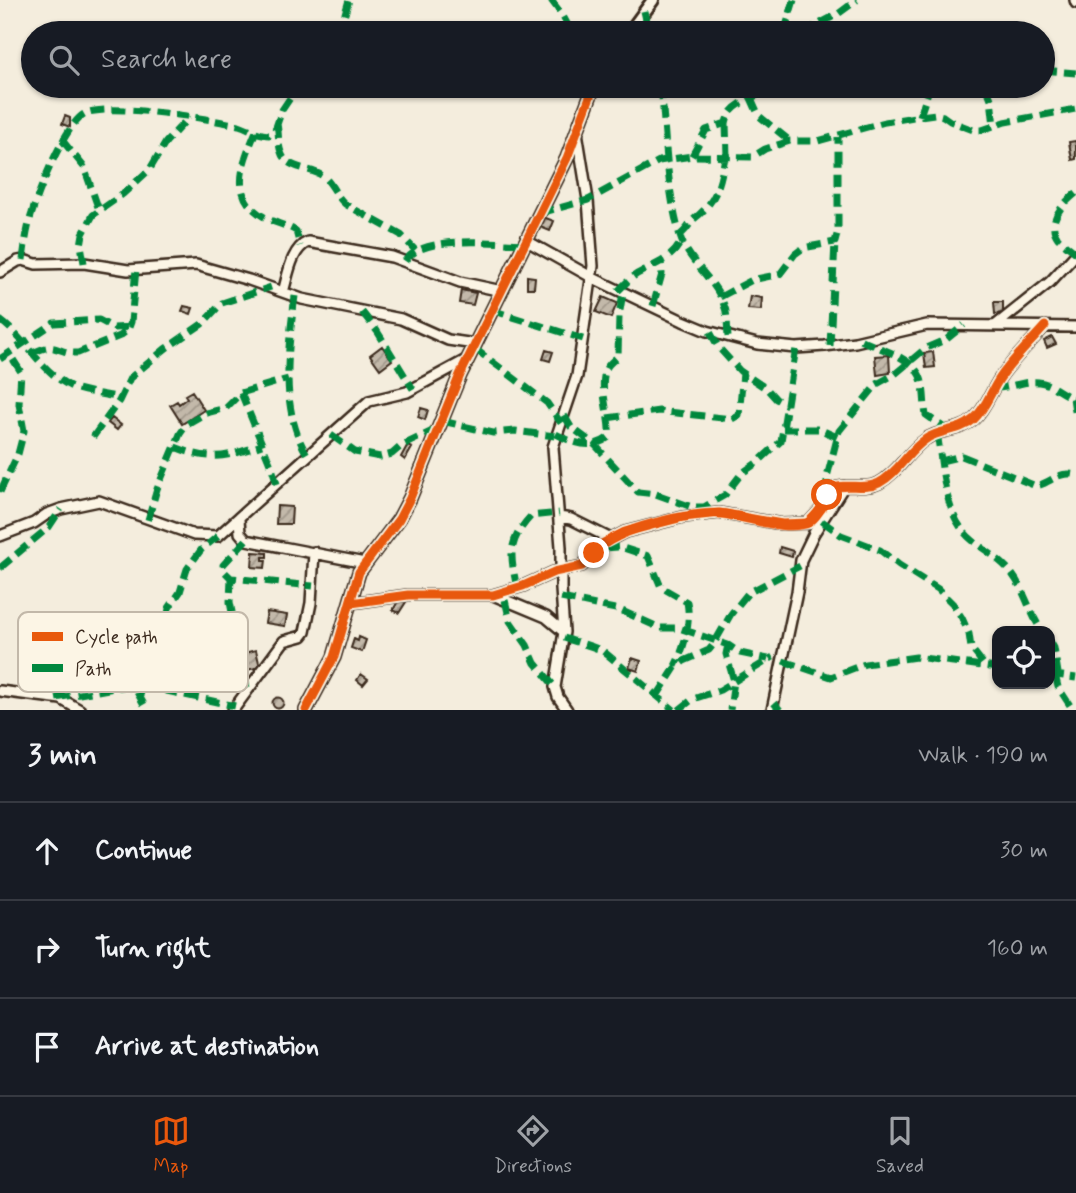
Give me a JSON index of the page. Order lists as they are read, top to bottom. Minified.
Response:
{"legend":["Cycle path","Path"],"page":{"search":"Search here","heading":["3 min","Walk · 190 m"],"list":[["Continue","30 m"],["Turn right","160 m"],"Arrive at destination"],"nav":["Map","Directions","Saved"]}}
